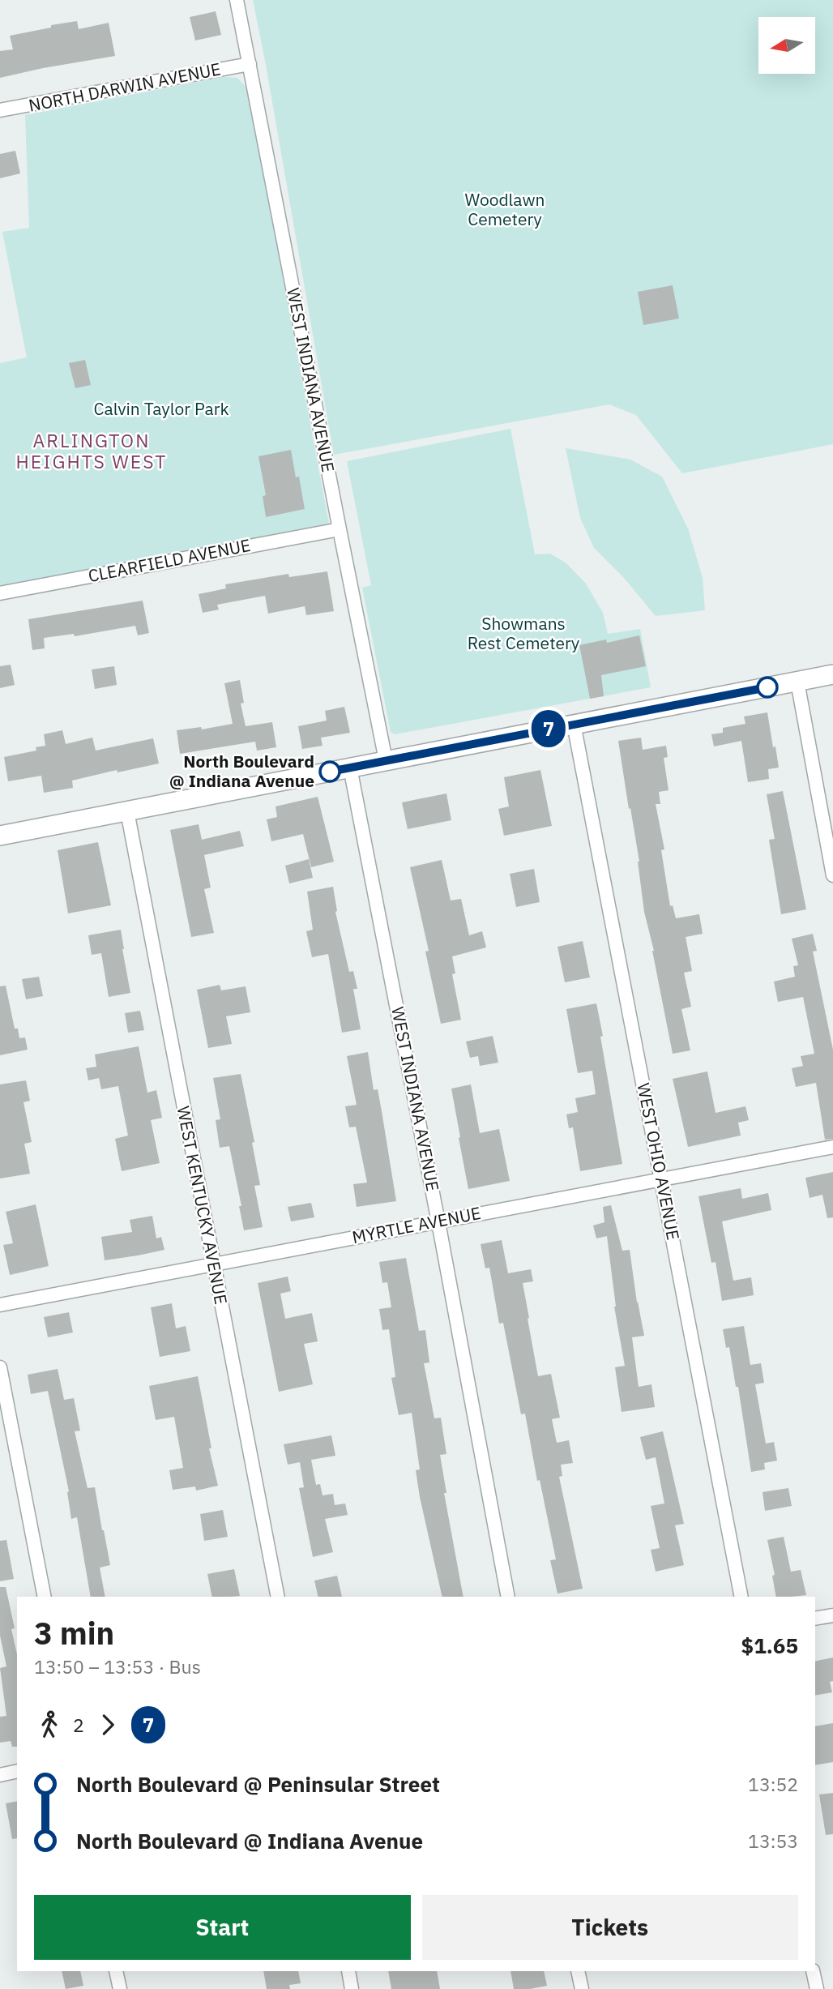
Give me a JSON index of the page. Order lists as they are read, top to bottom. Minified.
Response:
{"streets":{"street":["NORTH DARWIN AVENUE","WEST INDIANA AVENUE","CLEARFIELD AVENUE","WEST OHIO AVENUE","WEST KENTUCKY AVENUE","MYRTLE AVENUE"]},"crossings":[["NORTH DARWIN AVENUE","WEST INDIANA AVENUE"],["WEST INDIANA AVENUE","CLEARFIELD AVENUE"],["WEST INDIANA AVENUE","MYRTLE AVENUE"],["WEST OHIO AVENUE","MYRTLE AVENUE"],["WEST KENTUCKY AVENUE","MYRTLE AVENUE"]],"districts":["ARLINGTON HEIGHTS WEST"],"parks":["Woodlawn Cemetery","Calvin Taylor Park","Showmans Rest Cemetery"],"places":["North Boulevard @ Indiana Avenue"],"lines":["bus line 7"],"north":"left","page":{"on_map":"7","heading":["3 min","13:50 – 13:53 · Bus","$1.65"],"legs":["2","7"],"list":[{"name":"North Boulevard @ Peninsular Street","value":"13:52"},{"name":"North Boulevard @ Indiana Avenue","value":"13:53"}],"buttons":["Start","Tickets"]}}
